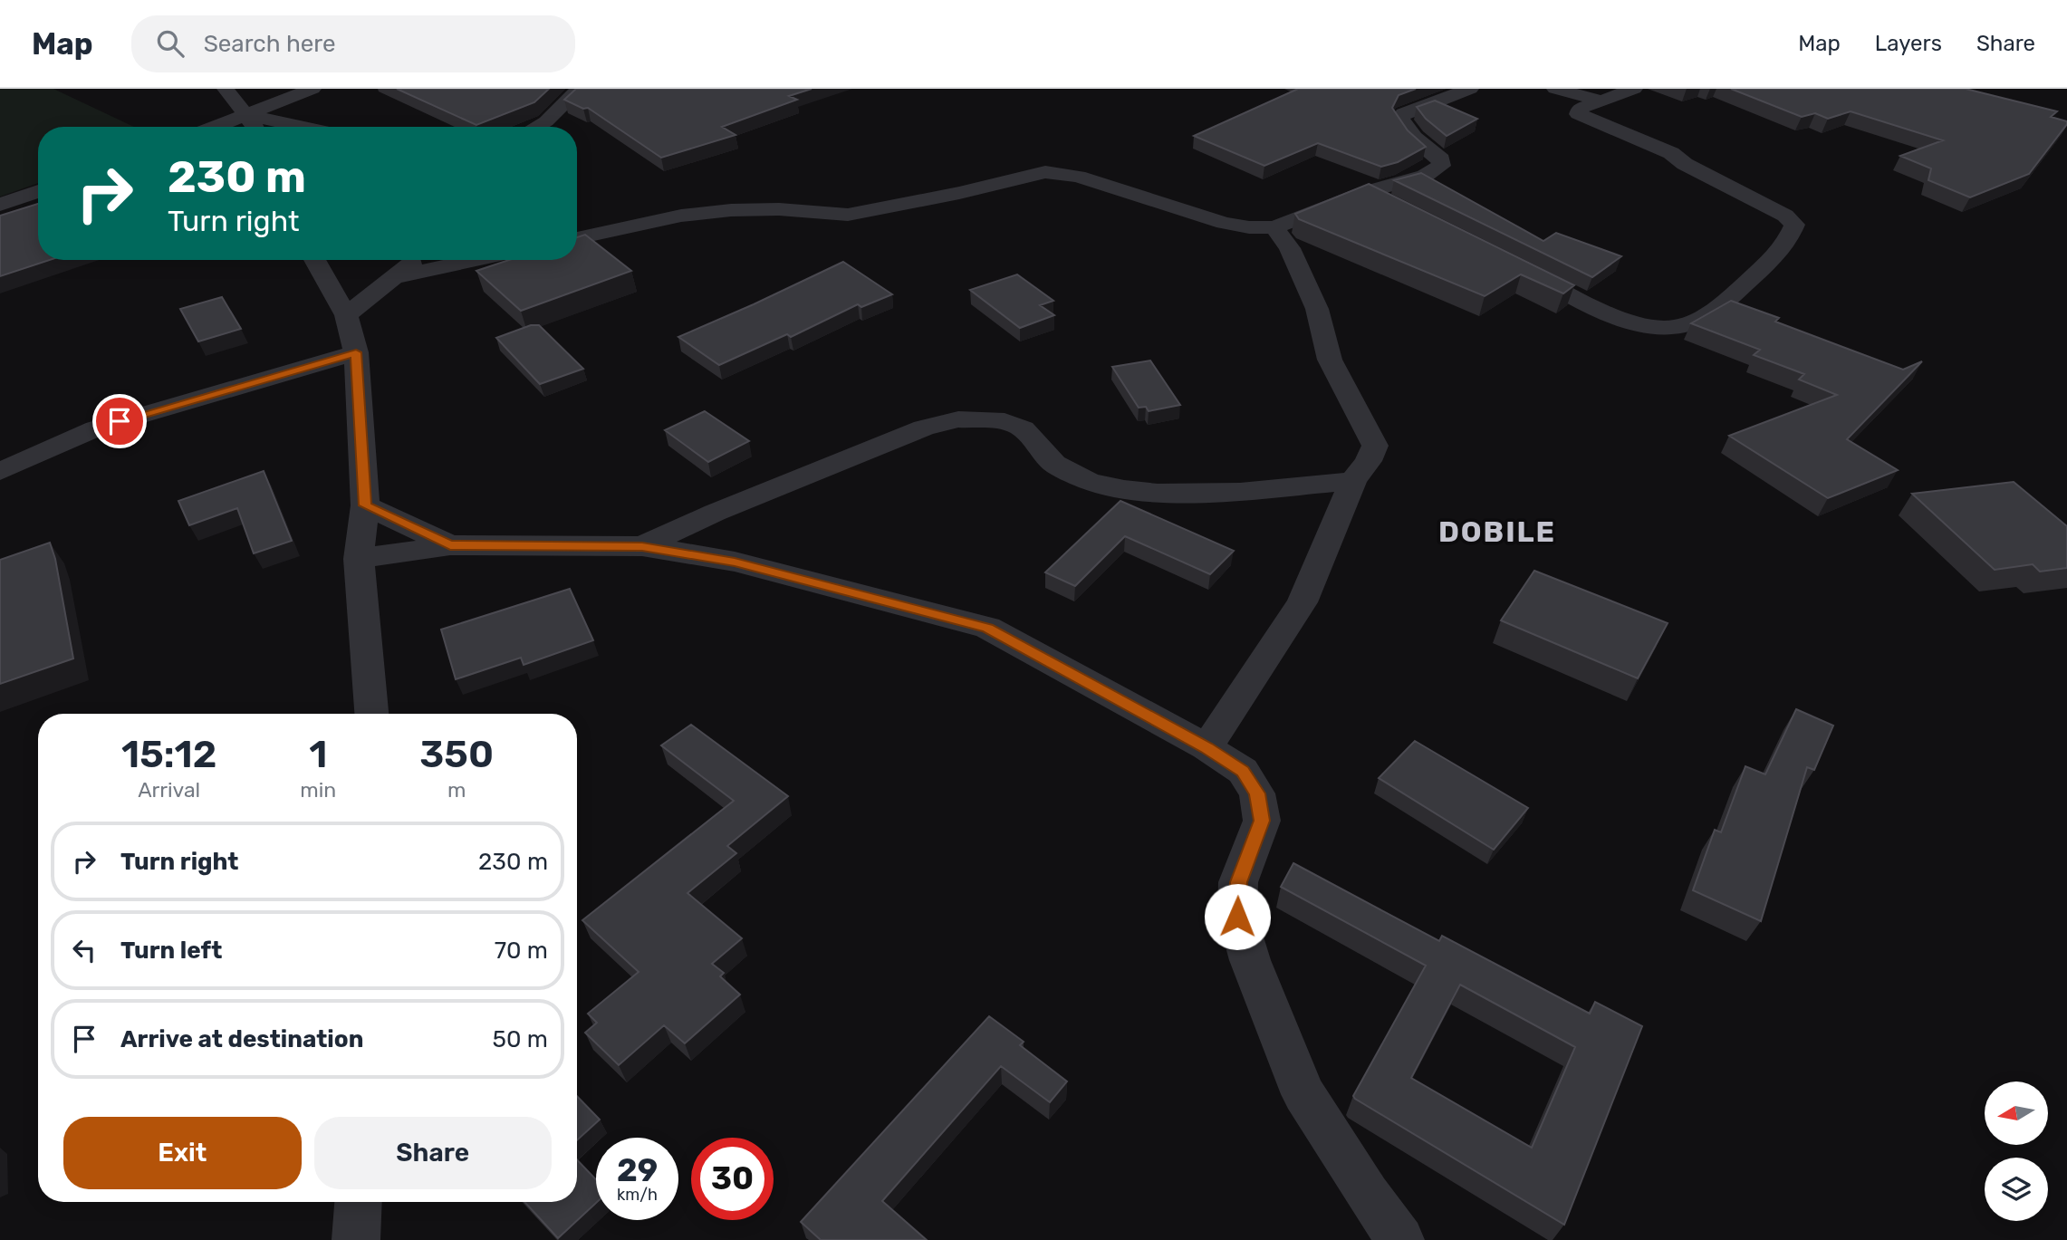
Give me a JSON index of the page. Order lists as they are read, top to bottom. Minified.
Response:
{"districts":["DOBILE"],"north":"left","page":{"header":"Map","search":"Search here","nav":["Map","Layers","Share"],"turn":["230 m","Turn right"],"eta":["15:12","Arrival","1","min","350","m"],"list":[{"name":"Turn right","value":"230 m"},{"name":"Turn left","value":"70 m"},{"name":"Arrive at destination","value":"50 m"}],"buttons":["Exit","Share"],"speed":"29 km/h","limit":"30"}}
